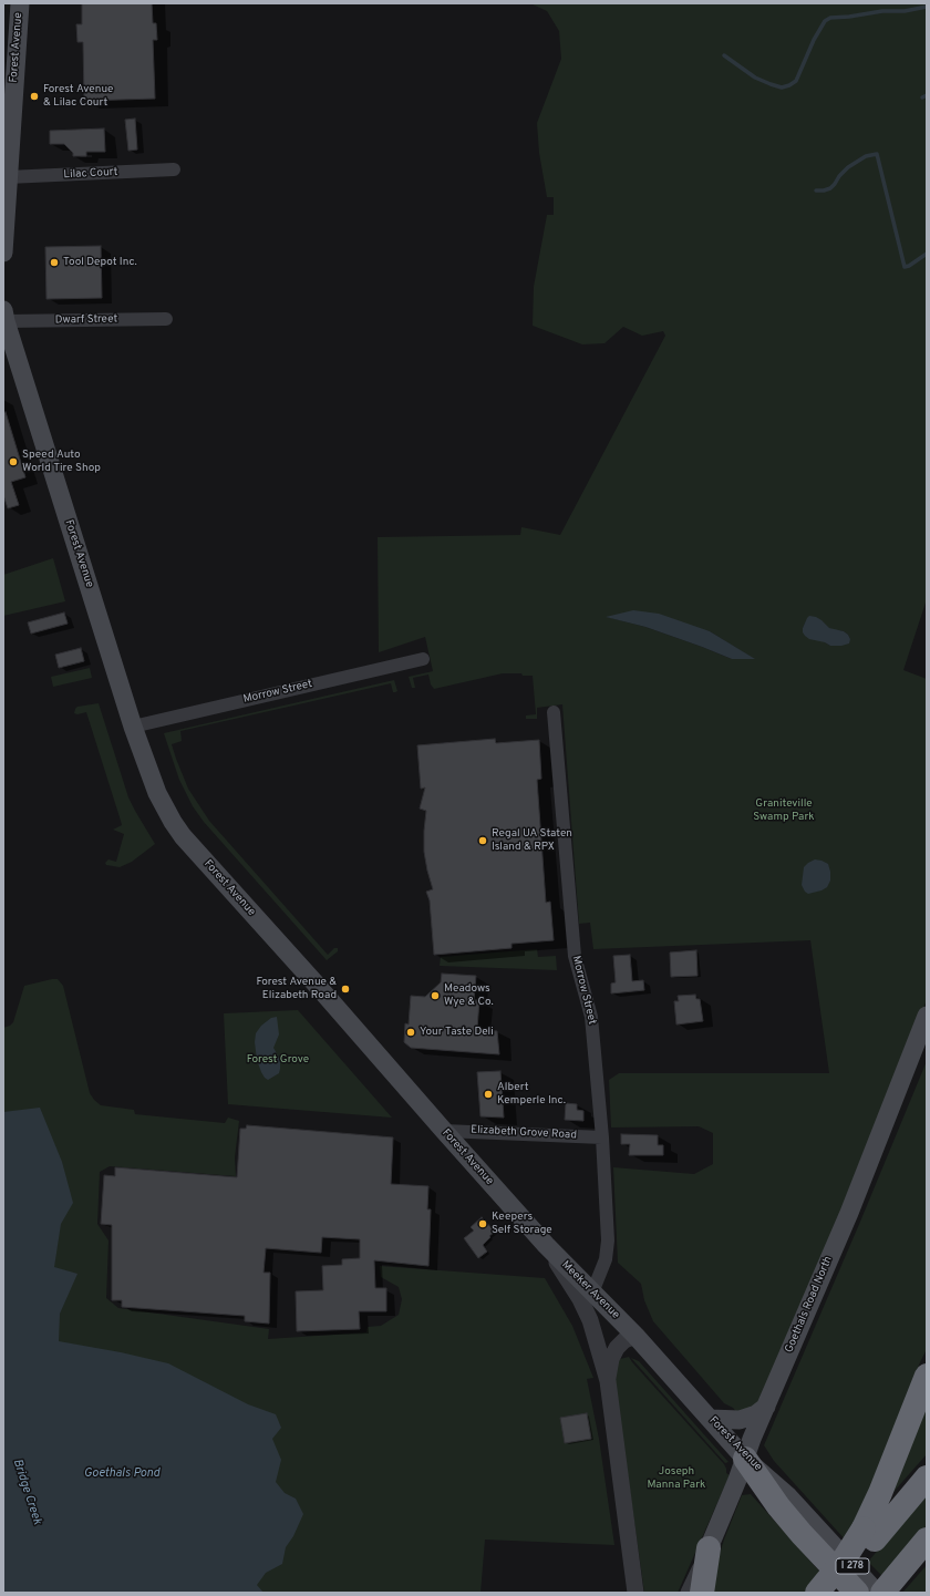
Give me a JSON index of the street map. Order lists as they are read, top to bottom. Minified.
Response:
{"streets":{"highway":["I 278"],"main road":["Forest Avenue","Meeker Avenue","Goethals Road North"],"street":["Lilac Court","Dwarf Street","Morrow Street","Elizabeth Grove Road"]},"crossings":[["Forest Avenue","Lilac Court"],["Forest Avenue","Dwarf Street"],["Forest Avenue","Morrow Street"],["Forest Avenue","Elizabeth Grove Road"],["Forest Avenue","Meeker Avenue"],["Forest Avenue","Goethals Road North"],["Morrow Street","Elizabeth Grove Road"],["Morrow Street","Meeker Avenue"]],"water":["Goethals Pond","Bridge Creek"],"parks":["Graniteville Swamp Park","Forest Grove","Joseph Manna Park"],"places":["Forest Avenue & Lilac Court","Tool Depot Inc.","Speed Auto World Tire Shop","Regal UA Staten Island & RPX","Forest Avenue & Elizabeth Road","Meadows Wye & Co.","Your Taste Deli","Albert Kemperle Inc.","Keepers Self Storage"]}
